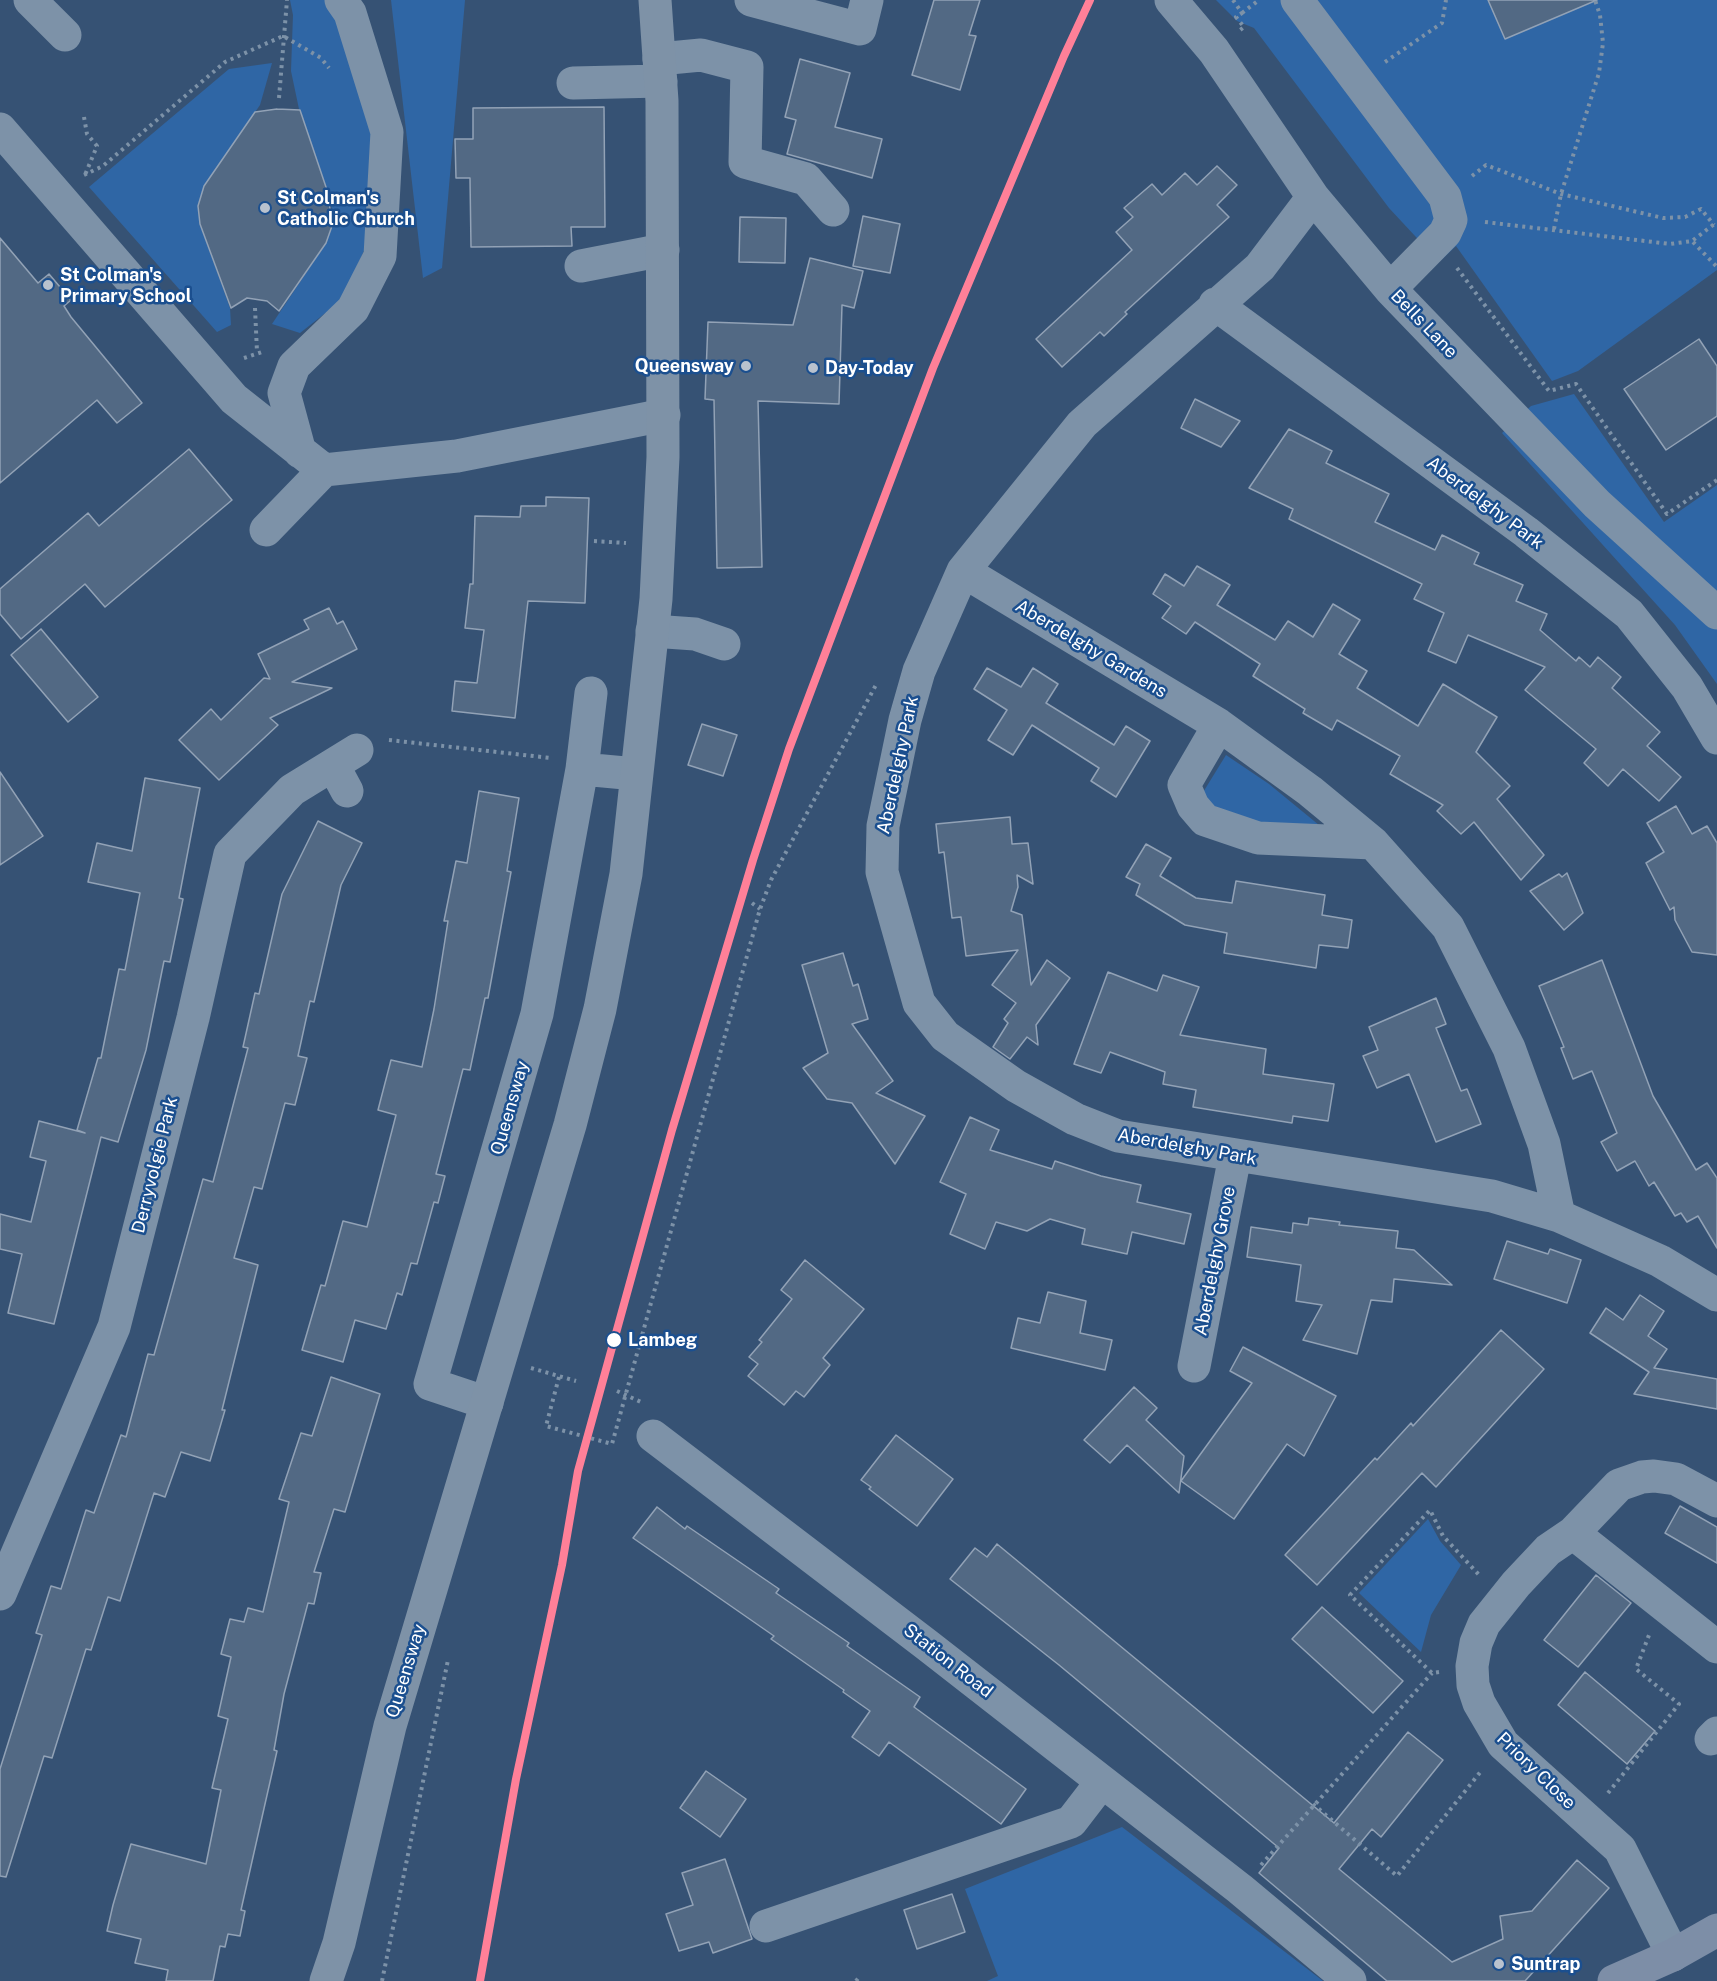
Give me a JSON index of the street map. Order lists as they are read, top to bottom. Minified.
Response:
{"streets":{"highway":["Queensway"],"street":["Bells Lane","Aberdelghy Park","Aberdelghy Gardens","Derryvolgie Park","Aberdelghy Grove","Station Road","Priory Close"]},"crossings":[["Bells Lane","Aberdelghy Park"],["Aberdelghy Park","Aberdelghy Gardens"],["Aberdelghy Park","Aberdelghy Grove"]],"places":["St Colman's Catholic Church","St Colman's Primary School","Queensway","Day-Today","Lambeg","Suntrap"]}
